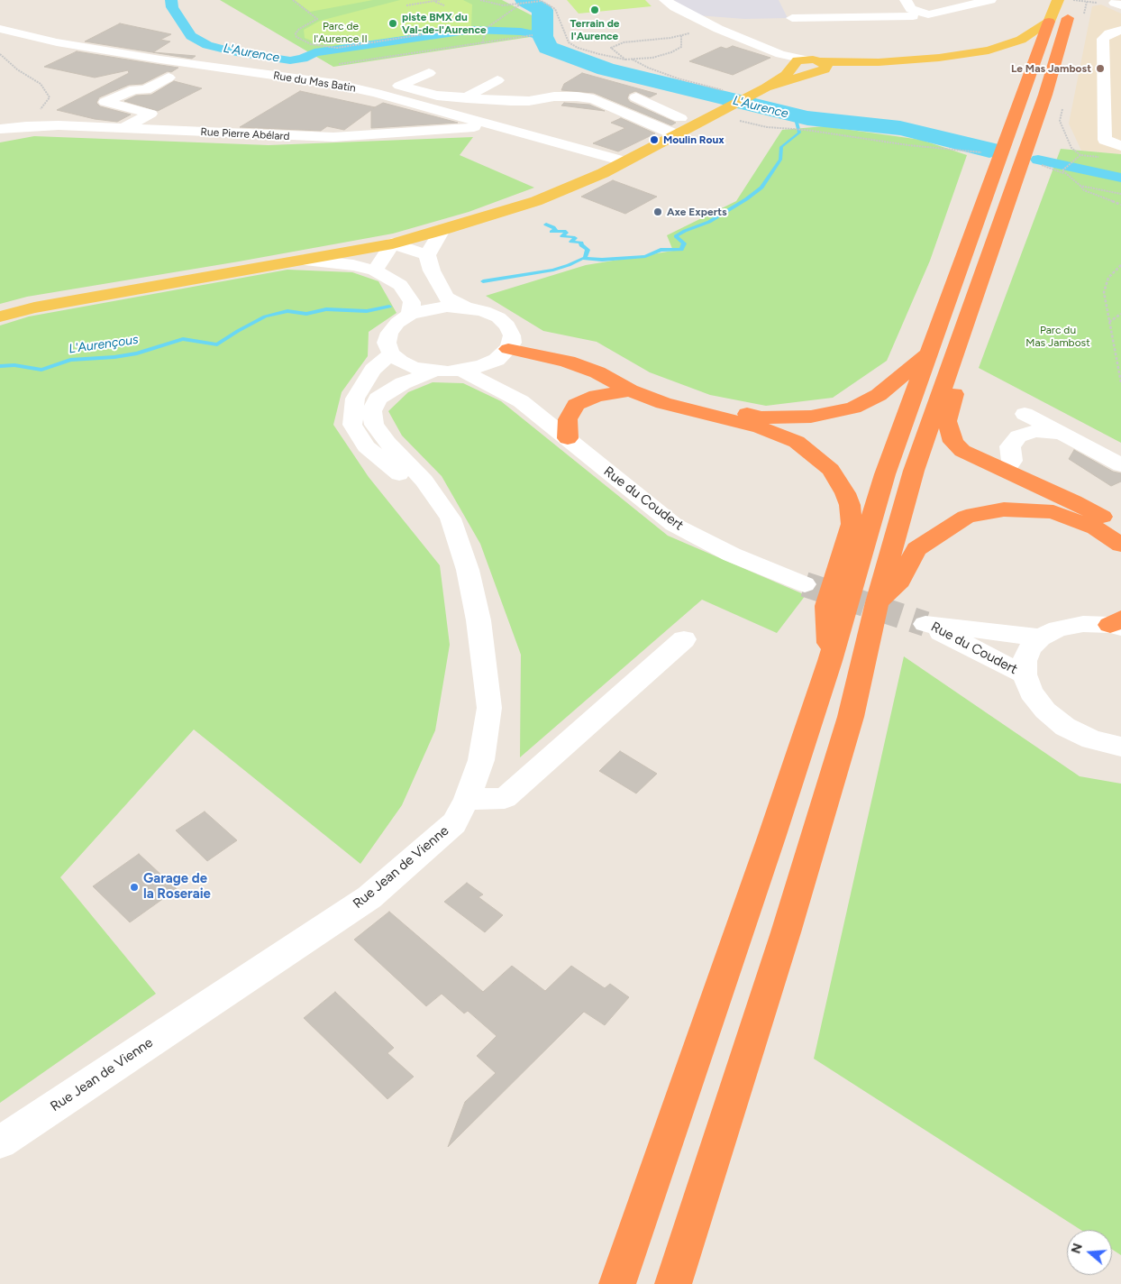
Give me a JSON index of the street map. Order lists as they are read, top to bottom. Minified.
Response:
{"streets":{"street":["Rue du Mas Batin","Rue Pierre Abélard","Rue du Coudert","Rue Jean de Vienne"]},"crossings":[["Rue du Mas Batin","Rue Pierre Abélard"]],"water":["L'Aurence","L'Aurençous"],"parks":["Parc de l'Aurence II","Parc du Mas Jambost"],"places":["Terrain de l'Aurence","piste BMX du Val-de-l'Aurence","Le Mas Jambost","Moulin Roux","Axe Experts","Garage de la Roseraie"],"north":"left"}
